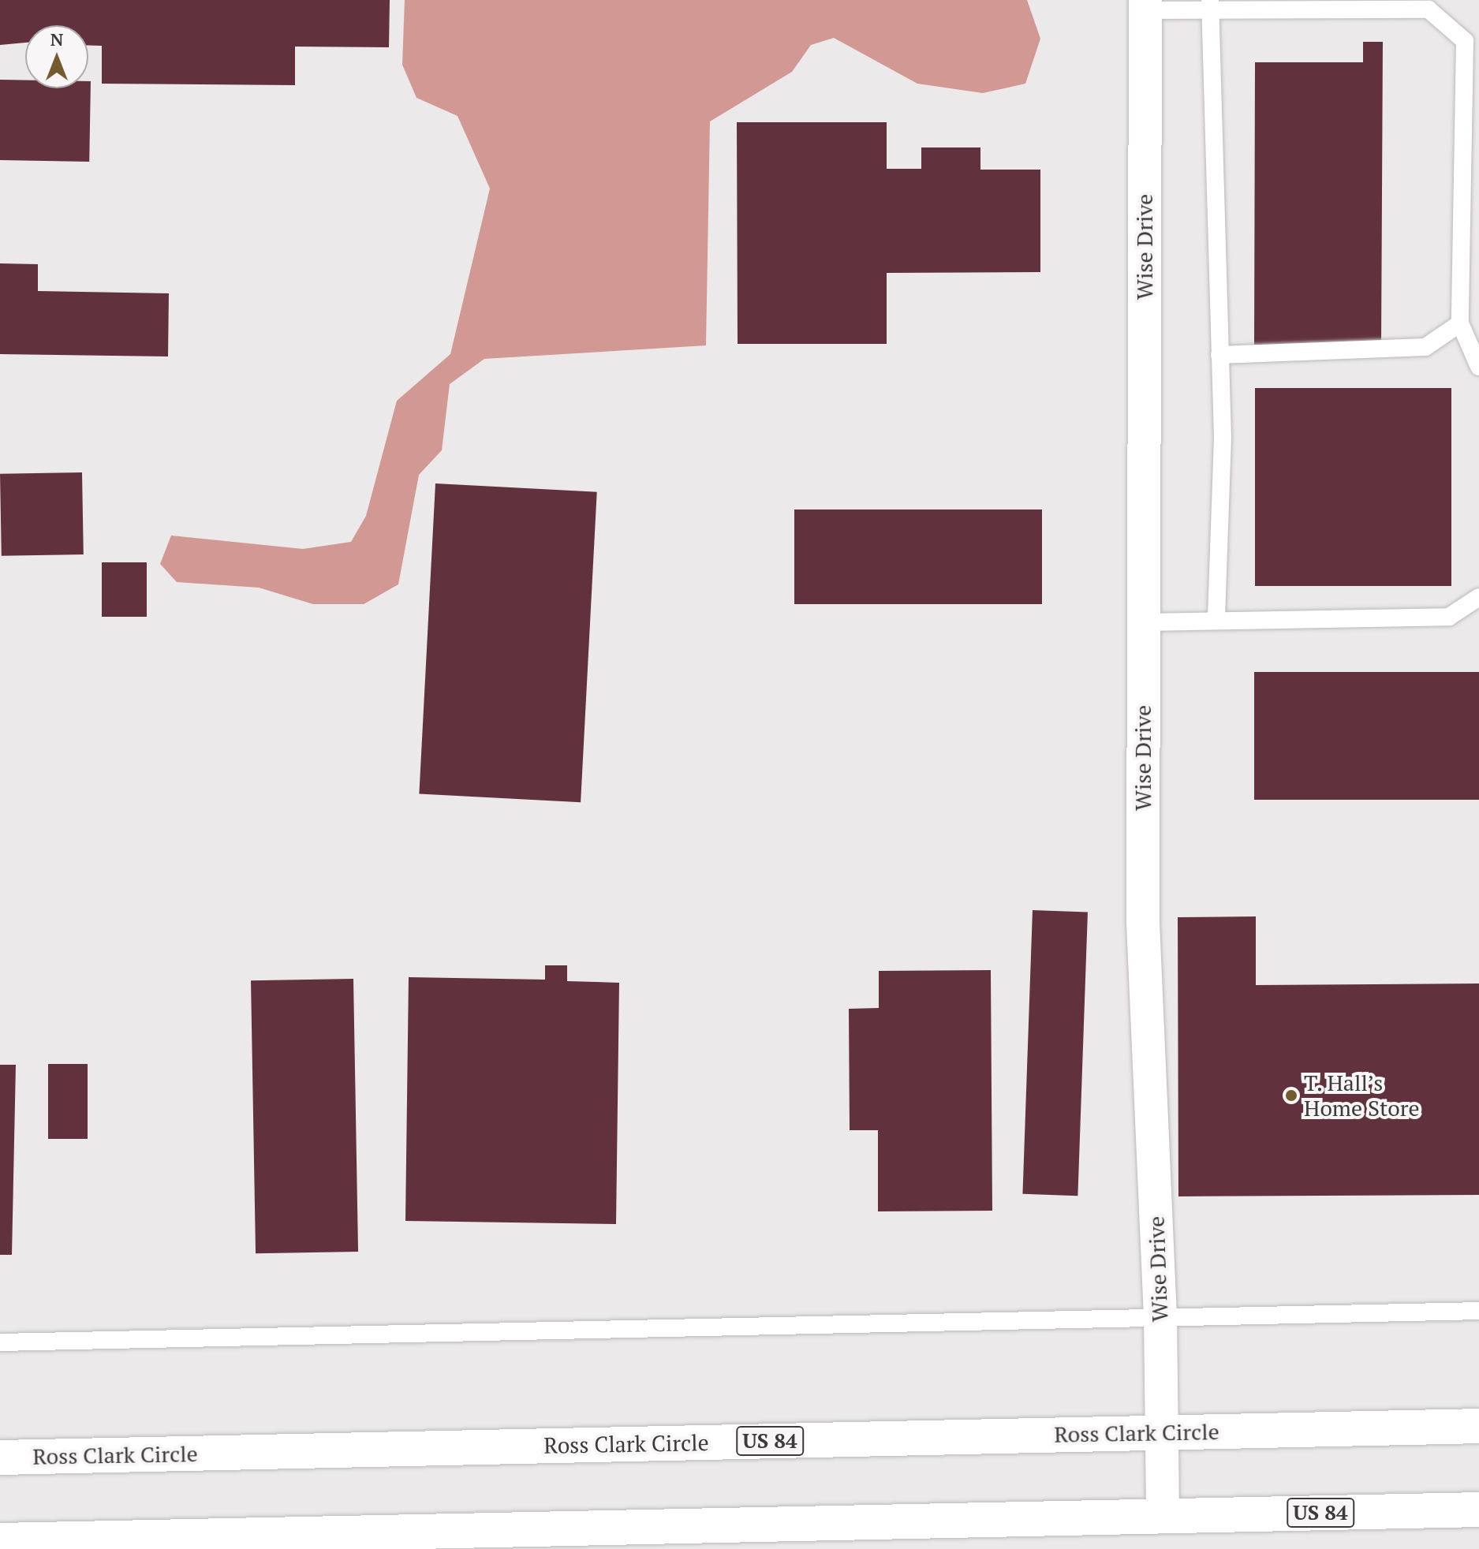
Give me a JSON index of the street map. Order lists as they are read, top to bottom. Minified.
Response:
{"streets":{"highway":["Ross Clark Circle","US 84"],"street":["Wise Drive"]},"crossings":[["Wise Drive","Ross Clark Circle"],["Wise Drive","US 84"]],"places":["T. Hall’s Home Store"],"north":"top"}
